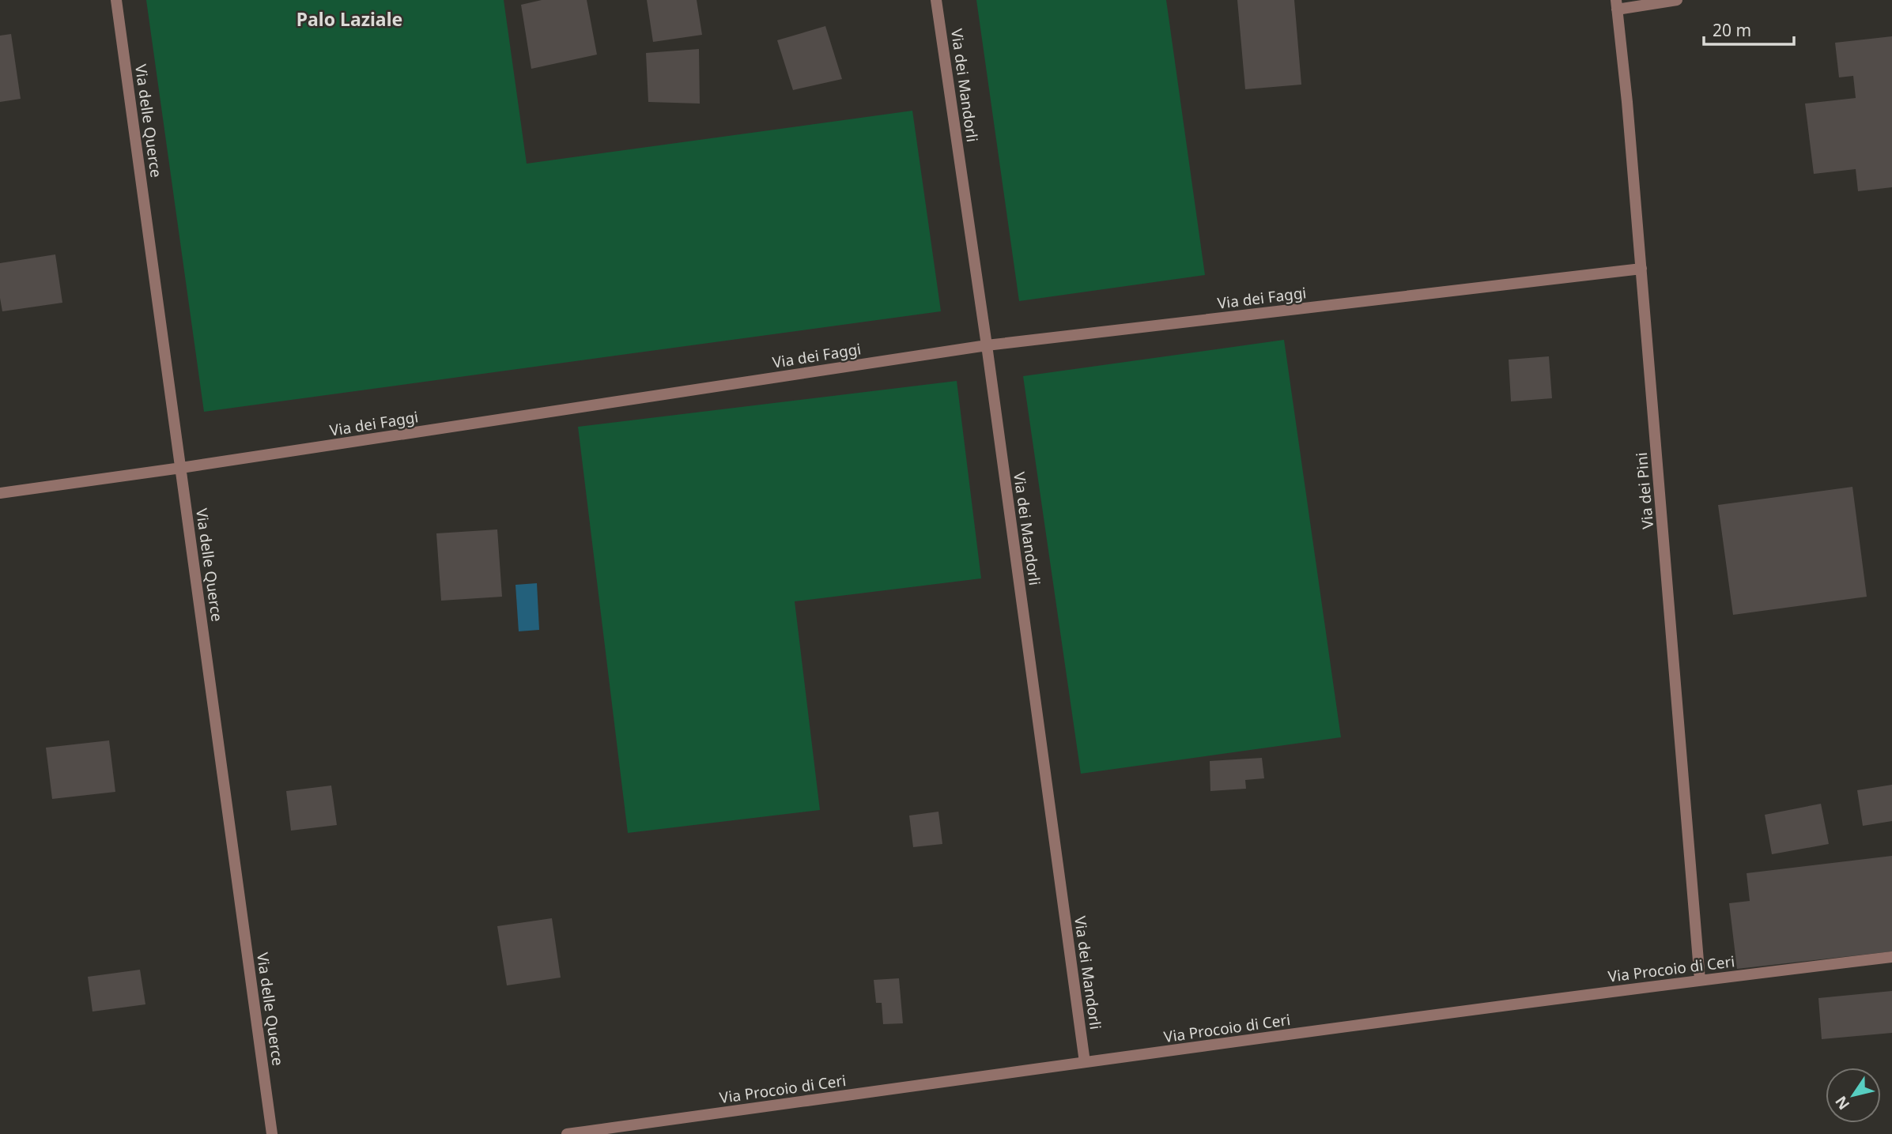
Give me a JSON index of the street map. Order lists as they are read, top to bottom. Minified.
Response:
{"streets":{"street":["Via dei Mandorli","Via delle Querce","Via dei Faggi","Via dei Pini","Via Procoio di Ceri"]},"crossings":[["Via dei Mandorli","Via dei Faggi"],["Via dei Mandorli","Via Procoio di Ceri"],["Via delle Querce","Via dei Faggi"],["Via dei Faggi","Via dei Pini"],["Via dei Pini","Via Procoio di Ceri"]],"districts":["Palo Laziale"],"scale_bar":"20 m","north":"bottom left"}
